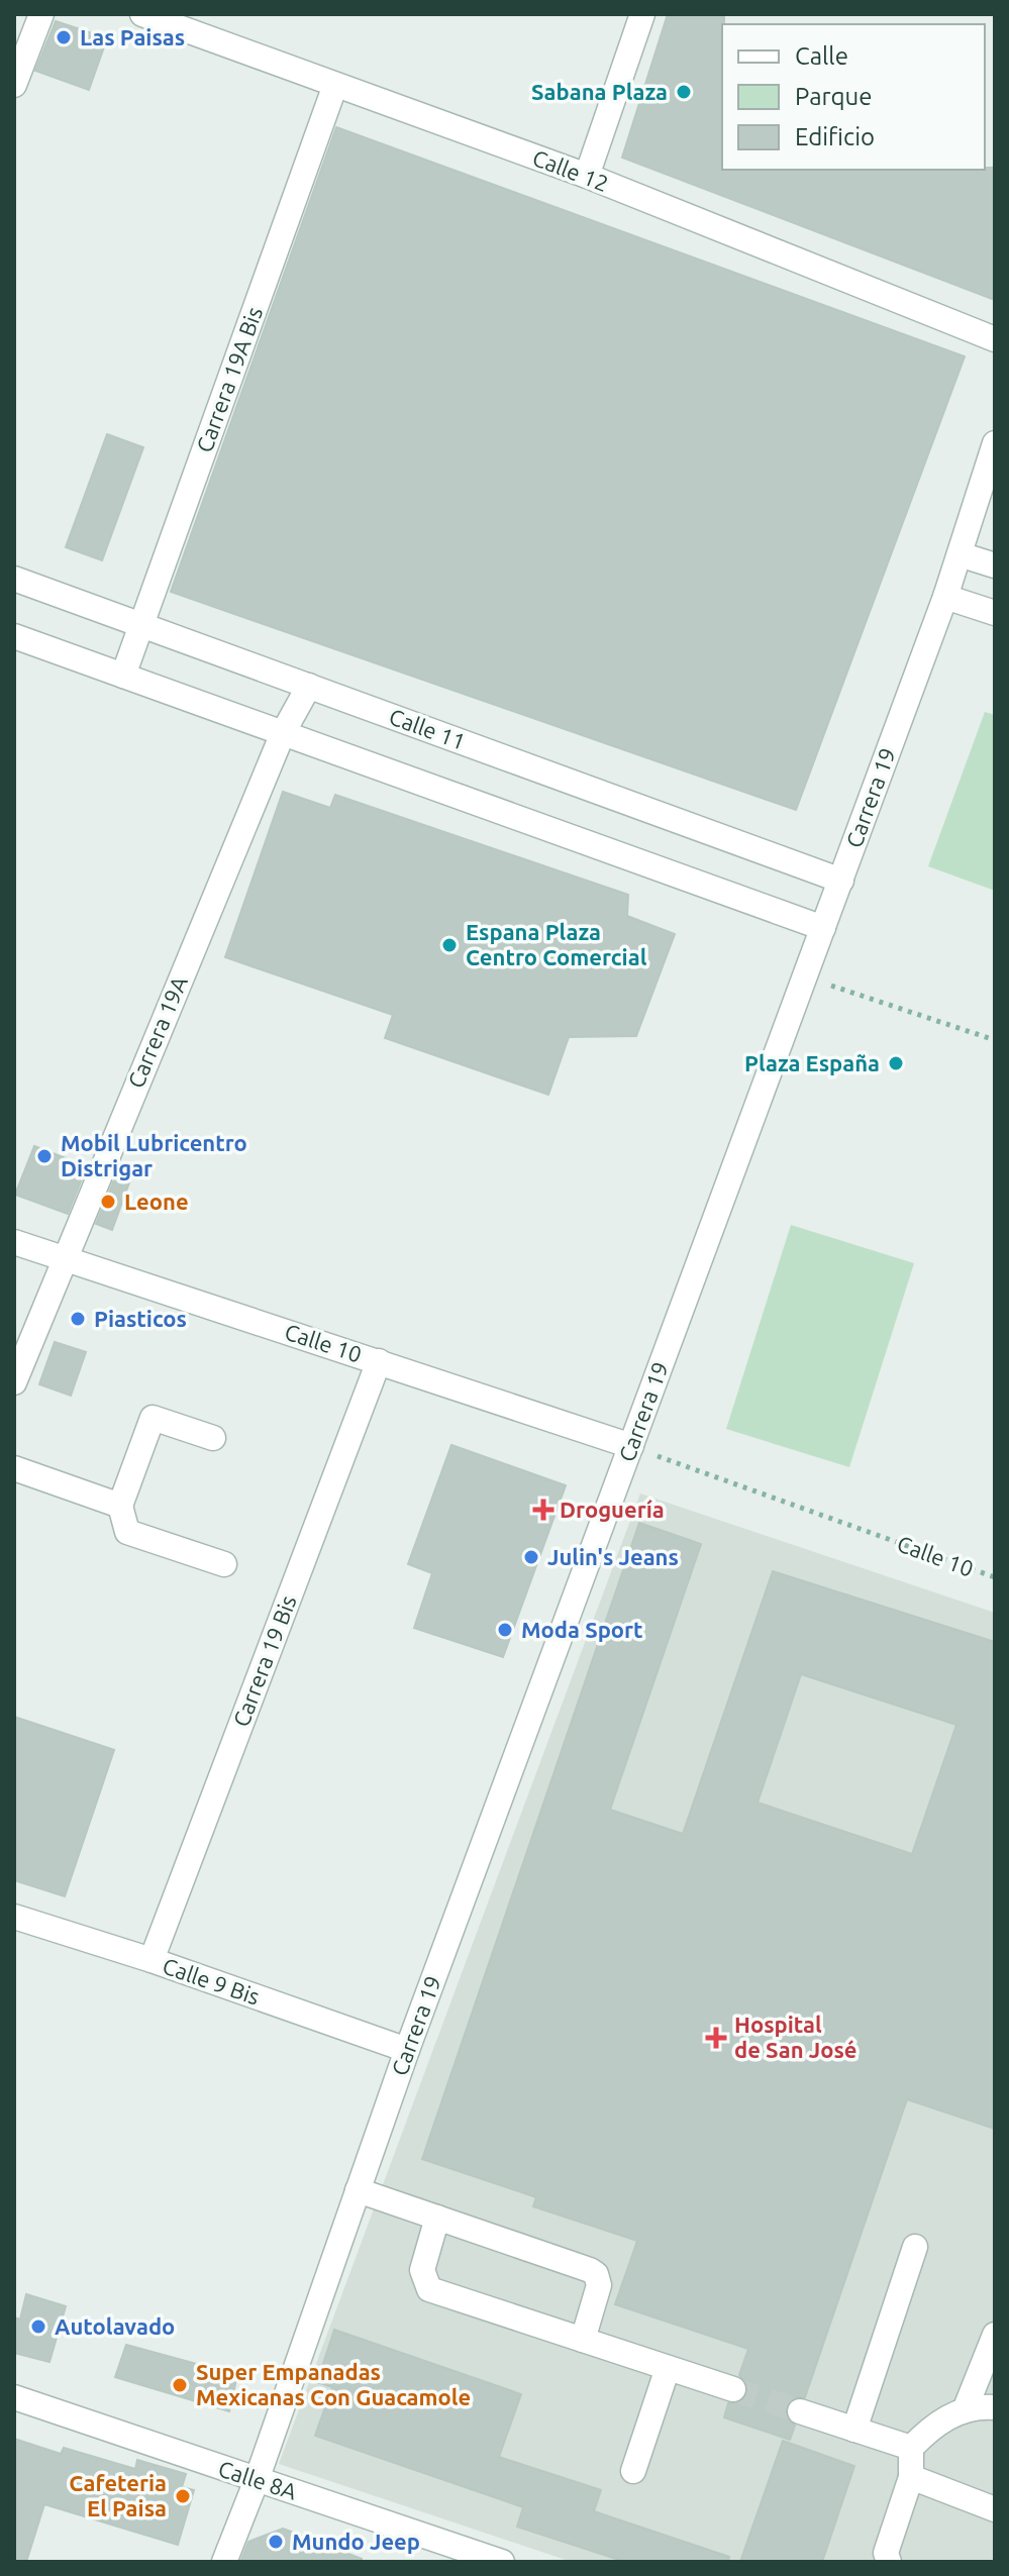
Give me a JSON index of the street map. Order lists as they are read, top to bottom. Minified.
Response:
{"streets":{"street":["Calle 12","Carrera 19A Bis","Calle 11","Carrera 19","Carrera 19A","Calle 10","Carrera 19 Bis","Calle 9 Bis","Calle 8A"]},"crossings":[["Calle 12","Carrera 19A Bis"],["Carrera 19A Bis","Calle 11"],["Calle 11","Carrera 19"],["Calle 11","Carrera 19A"],["Carrera 19","Calle 10"],["Carrera 19","Calle 9 Bis"],["Carrera 19","Calle 8A"],["Carrera 19A","Calle 10"],["Calle 10","Carrera 19 Bis"],["Carrera 19 Bis","Calle 9 Bis"]],"places":{"other":["Las Paisas","Sabana Plaza","Espana Plaza Centro Comercial","Plaza España","Mobil Lubricentro Distrigar","Leone","Piasticos","Julin's Jeans","Moda Sport","Autolavado","Super Empanadas Mexicanas Con Guacamole","Cafeteria El Paisa","Mundo Jeep"],"health":["Droguería","Hospital de San José"]},"legend":["Calle","Parque","Edificio"]}
